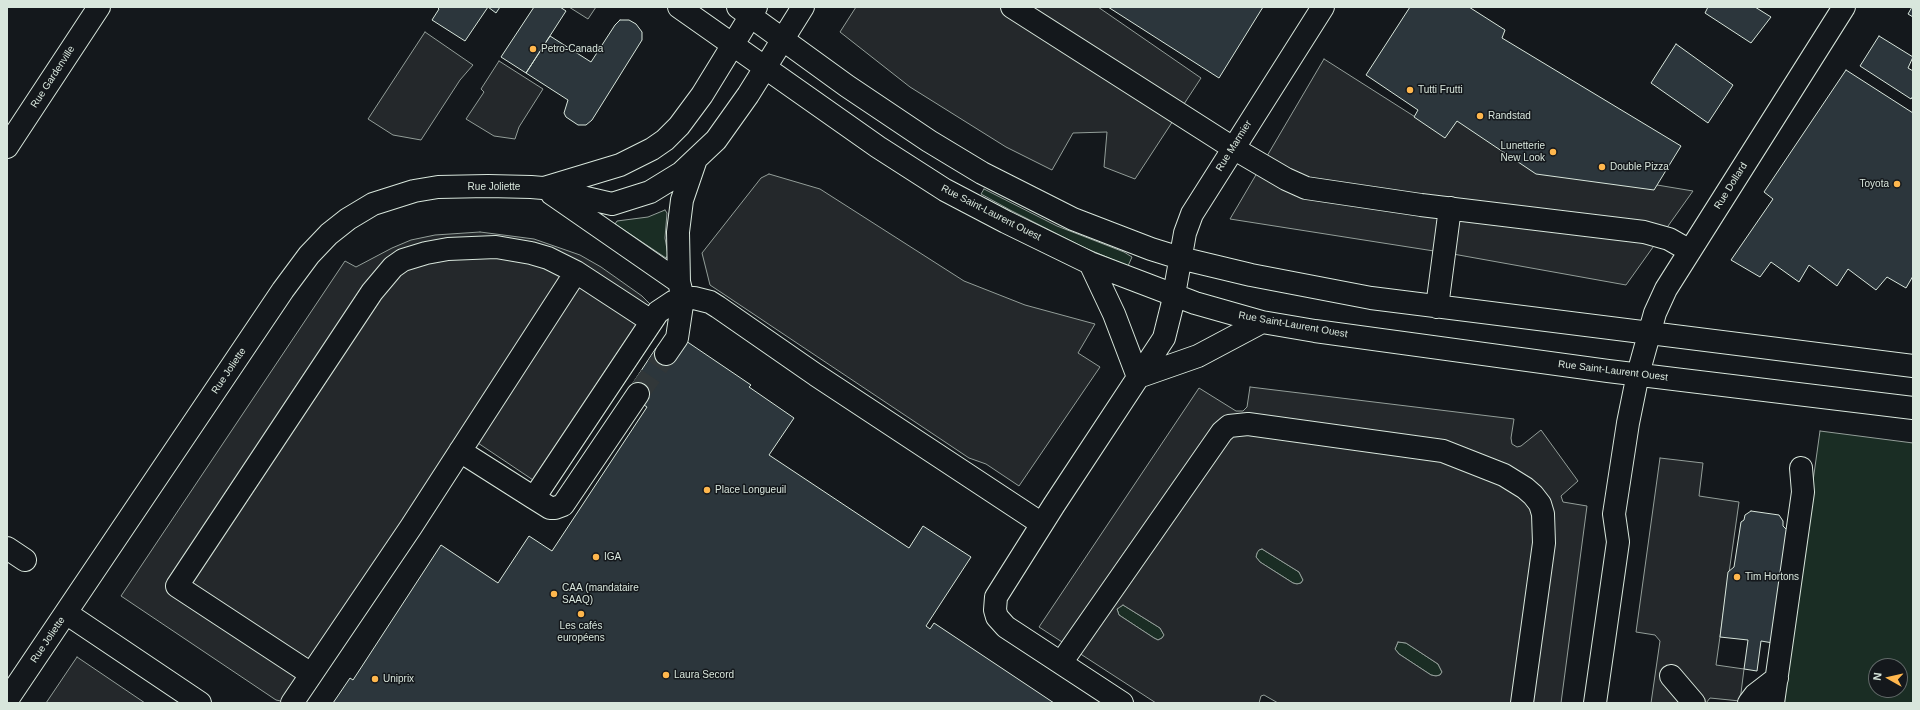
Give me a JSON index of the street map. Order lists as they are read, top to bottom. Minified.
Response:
{"streets":{"street":["Rue Gardenville","Rue Marmier","Rue Dollard","Rue Joliette","Rue Saint-Laurent Ouest"]},"crossings":[["Rue Marmier","Rue Saint-Laurent Ouest"],["Rue Dollard","Rue Saint-Laurent Ouest"],["Rue Joliette","Rue Saint-Laurent Ouest"]],"places":["Petro-Canada","Tutti Frutti","Randstad","Lunetterie New Look","Double Pizza","Toyota","Place Longueuil","IGA","Tim Hortons","CAA (mandataire SAAQ)","Les cafés européens","Laura Secord","Uniprix"],"north":"left"}
